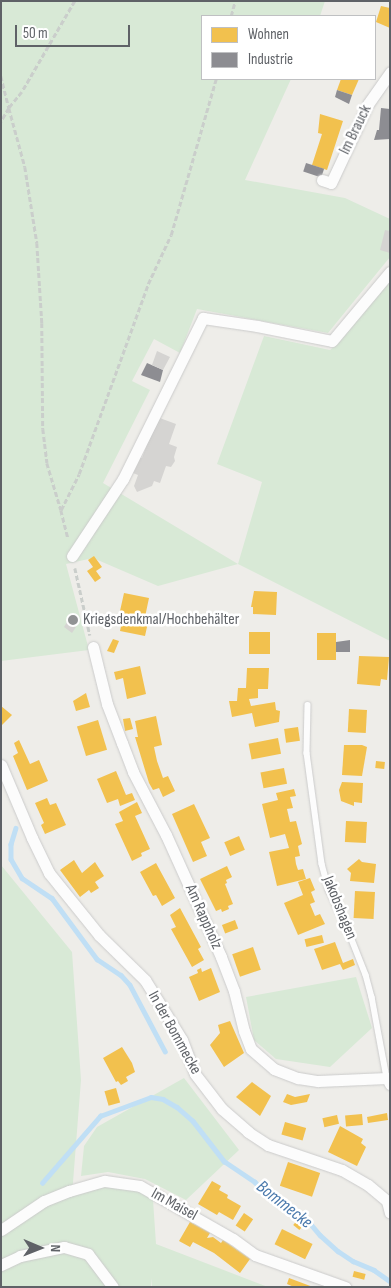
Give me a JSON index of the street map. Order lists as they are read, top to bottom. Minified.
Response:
{"streets":{"street":["Im Brauck","Am Rappholz","In der Bommecke","Im Maisel"],"lane":["Jakobshagen"]},"crossings":[["Jakobshagen","Am Rappholz"]],"water":["Bommecke"],"places":["Kriegsdenkmal/Hochbehälter"],"legend":["Wohnen","Industrie"],"scale_bar":"50 m","north":"right"}
